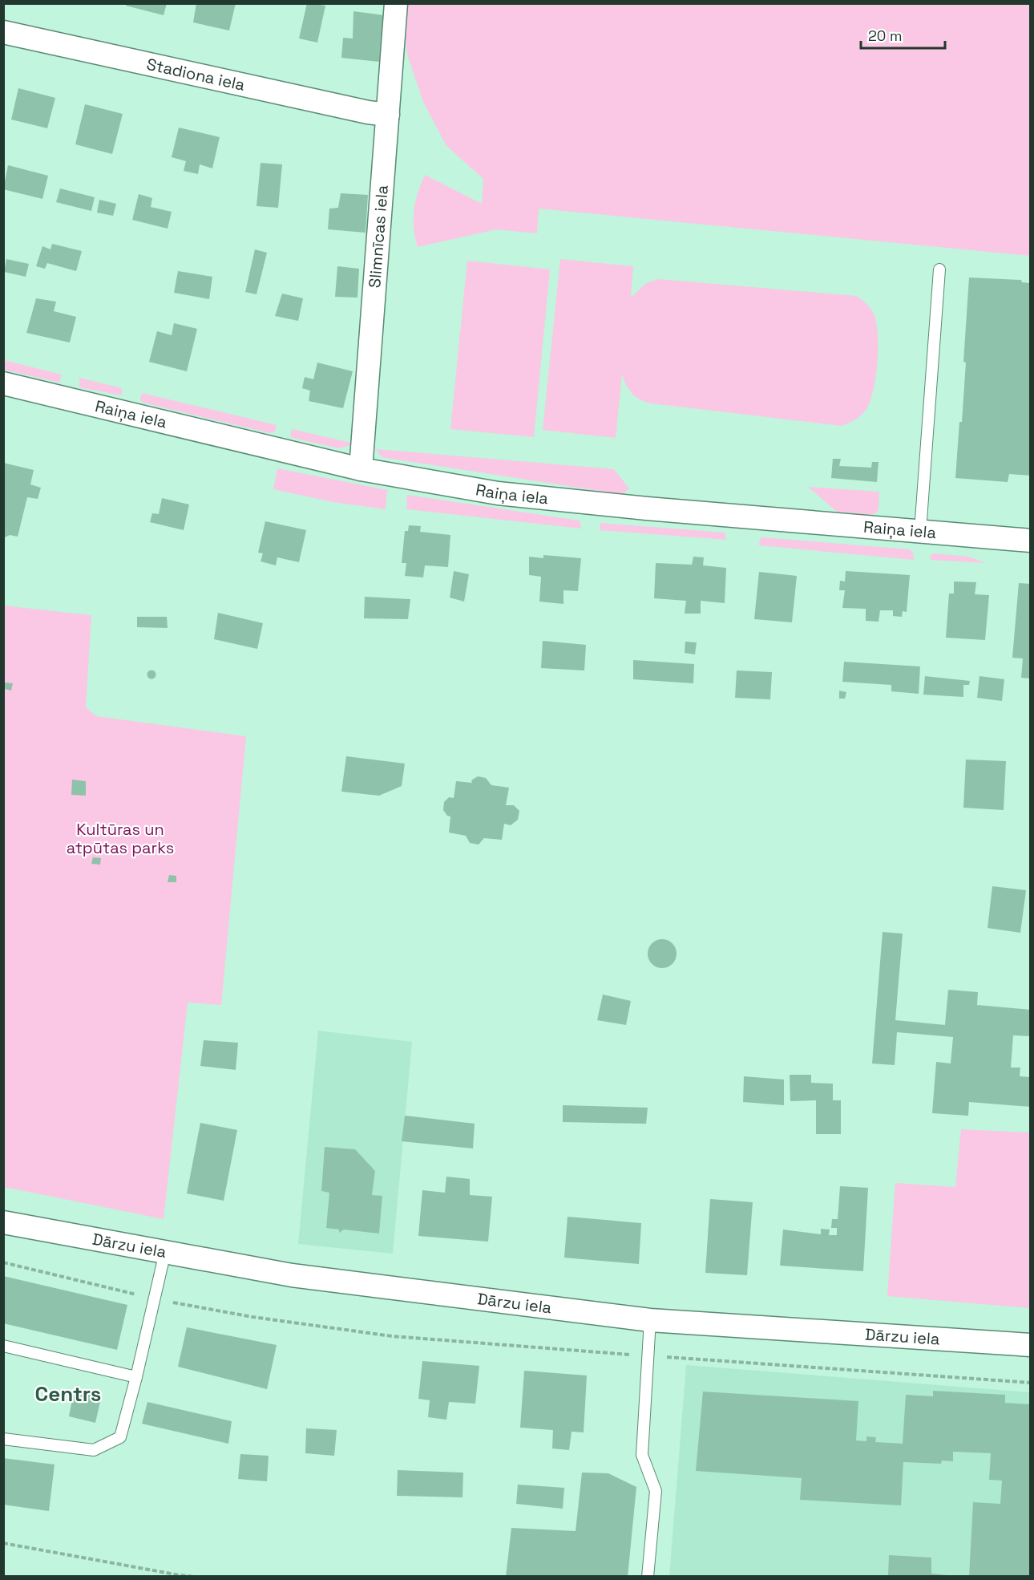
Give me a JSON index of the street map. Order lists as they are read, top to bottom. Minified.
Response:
{"streets":{"street":["Stadiona iela","Slimnīcas iela","Raiņa iela","Dārzu iela"]},"crossings":[["Stadiona iela","Slimnīcas iela"],["Slimnīcas iela","Raiņa iela"]],"districts":["Centrs"],"parks":["Kultūras un atpūtas parks"],"scale_bar":"20 m"}
